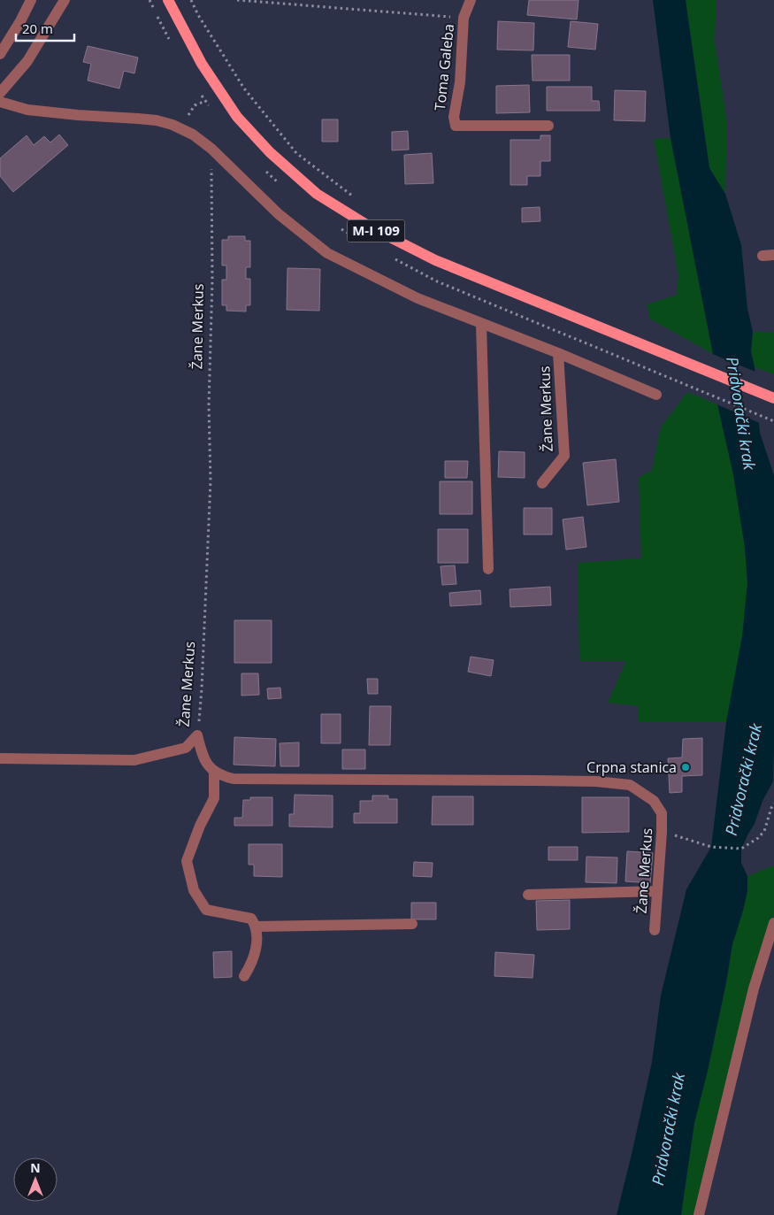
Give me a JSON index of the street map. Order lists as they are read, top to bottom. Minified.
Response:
{"streets":{"main road":["M-I 109"],"street":["Toma Galeba","Žane Merkus"]},"water":["Pridvorački krak"],"places":["Crpna stanica"],"scale_bar":"20 m","north":"top"}
